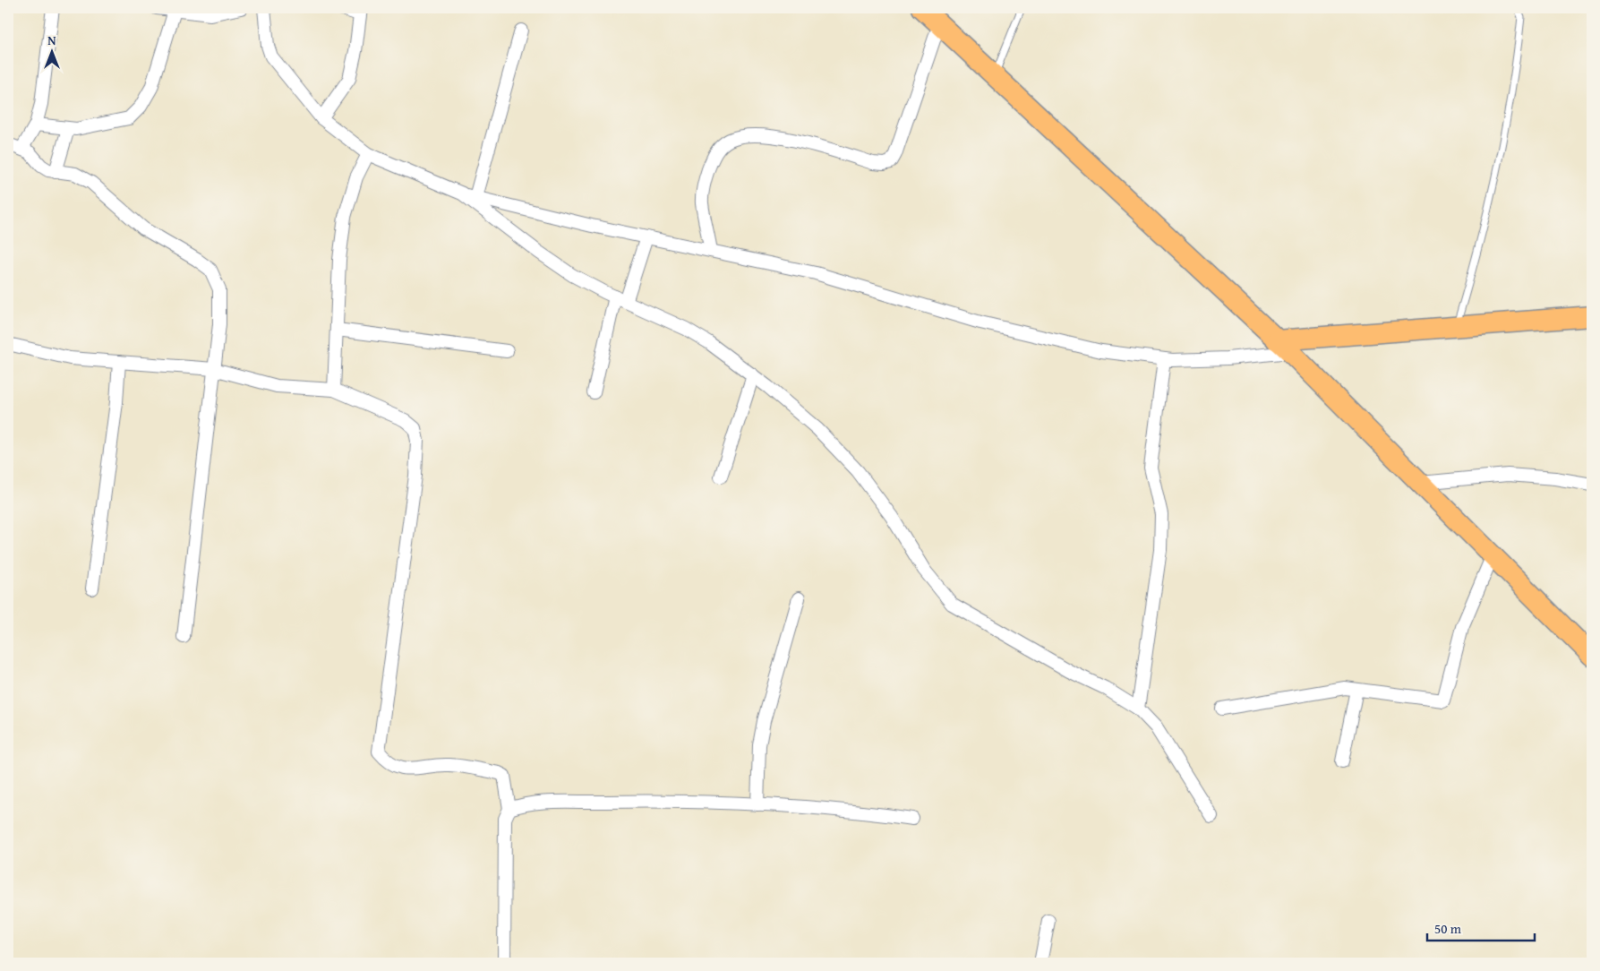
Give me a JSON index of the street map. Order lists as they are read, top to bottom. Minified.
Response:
{"scale_bar":"50 m","north":"top"}
